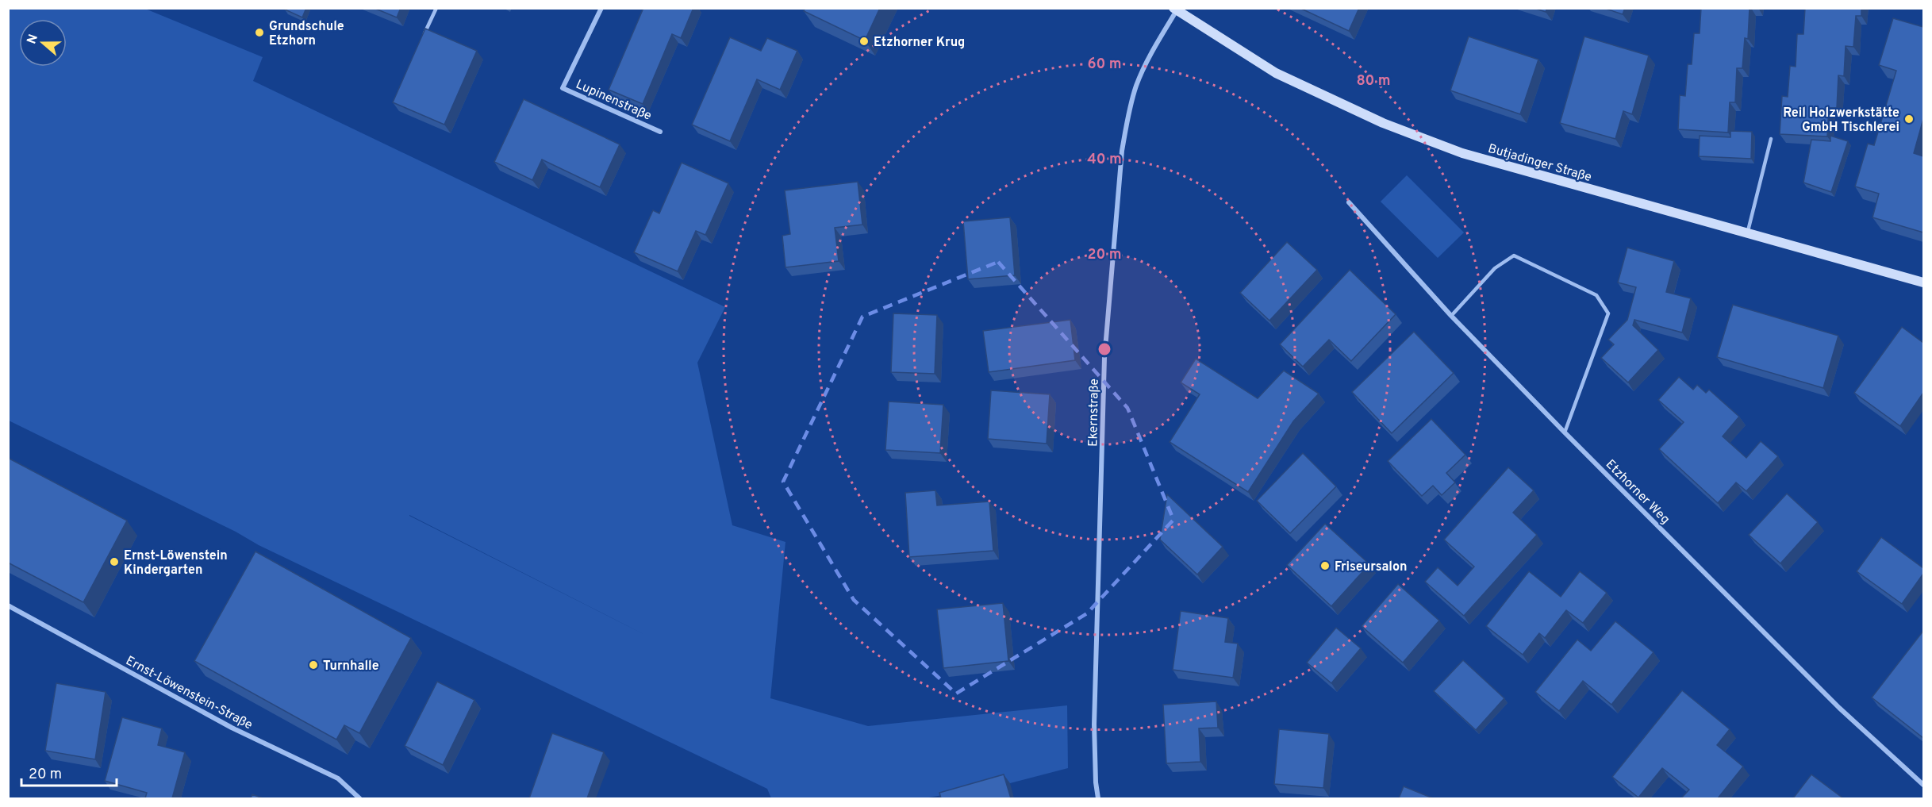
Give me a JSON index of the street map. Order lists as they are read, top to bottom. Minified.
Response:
{"streets":{"street":["Lupinenstraße","Butjadinger Straße","Ekernstraße","Etzhorner Weg","Ernst-Löwenstein-Straße"]},"crossings":[["Butjadinger Straße","Ekernstraße"]],"places":["Grundschule Etzhorn","Etzhorner Krug","Reil Holzwerkstätte GmbH Tischlerei","Ernst-Löwenstein Kindergarten","Friseursalon","Turnhalle"],"scale_bar":"20 m","north":"left","rings":["60 m","80 m","40 m","20 m"]}
